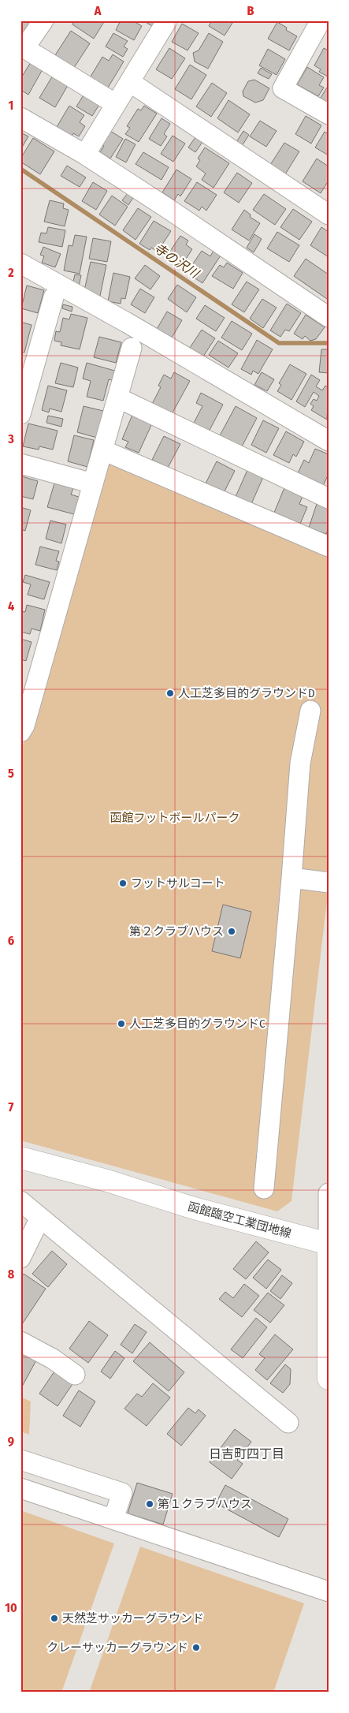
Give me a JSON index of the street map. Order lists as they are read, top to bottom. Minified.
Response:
{"streets":{"main road":["函館臨空工業団地線"]},"districts":["日吉町四丁目"],"water":["寺の沢川"],"parks":["函館フットボールパーク"],"places":["人工芝多目的グラウンドD","フットサルコート","第２クラブハウス","人工芝多目的グラウンドC","第１クラブハウス","天然芝サッカーグラウンド","クレーサッカーグラウンド"],"grid":{"columns":["A","B"],"rows":["1","2","3","4","5","6","7","8","9","10"]}}
